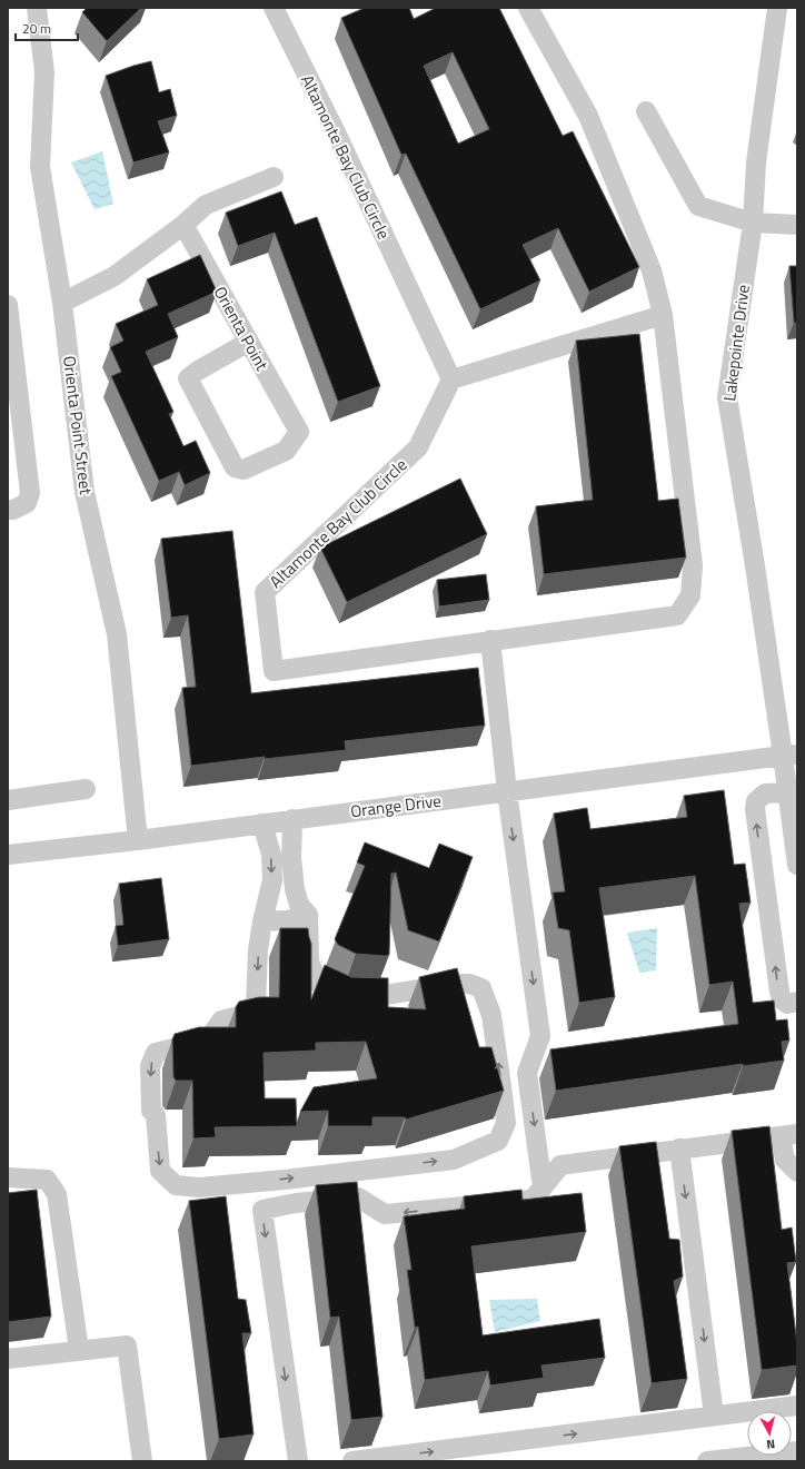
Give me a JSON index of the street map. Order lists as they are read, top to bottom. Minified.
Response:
{"streets":{"street":["Altamonte Bay Club Circle","Orienta Point","Lakepointe Drive","Orienta Point Street","Orange Drive"]},"crossings":[["Lakepointe Drive","Orange Drive"],["Orienta Point Street","Orange Drive"]],"scale_bar":"20 m","north":"bottom"}
